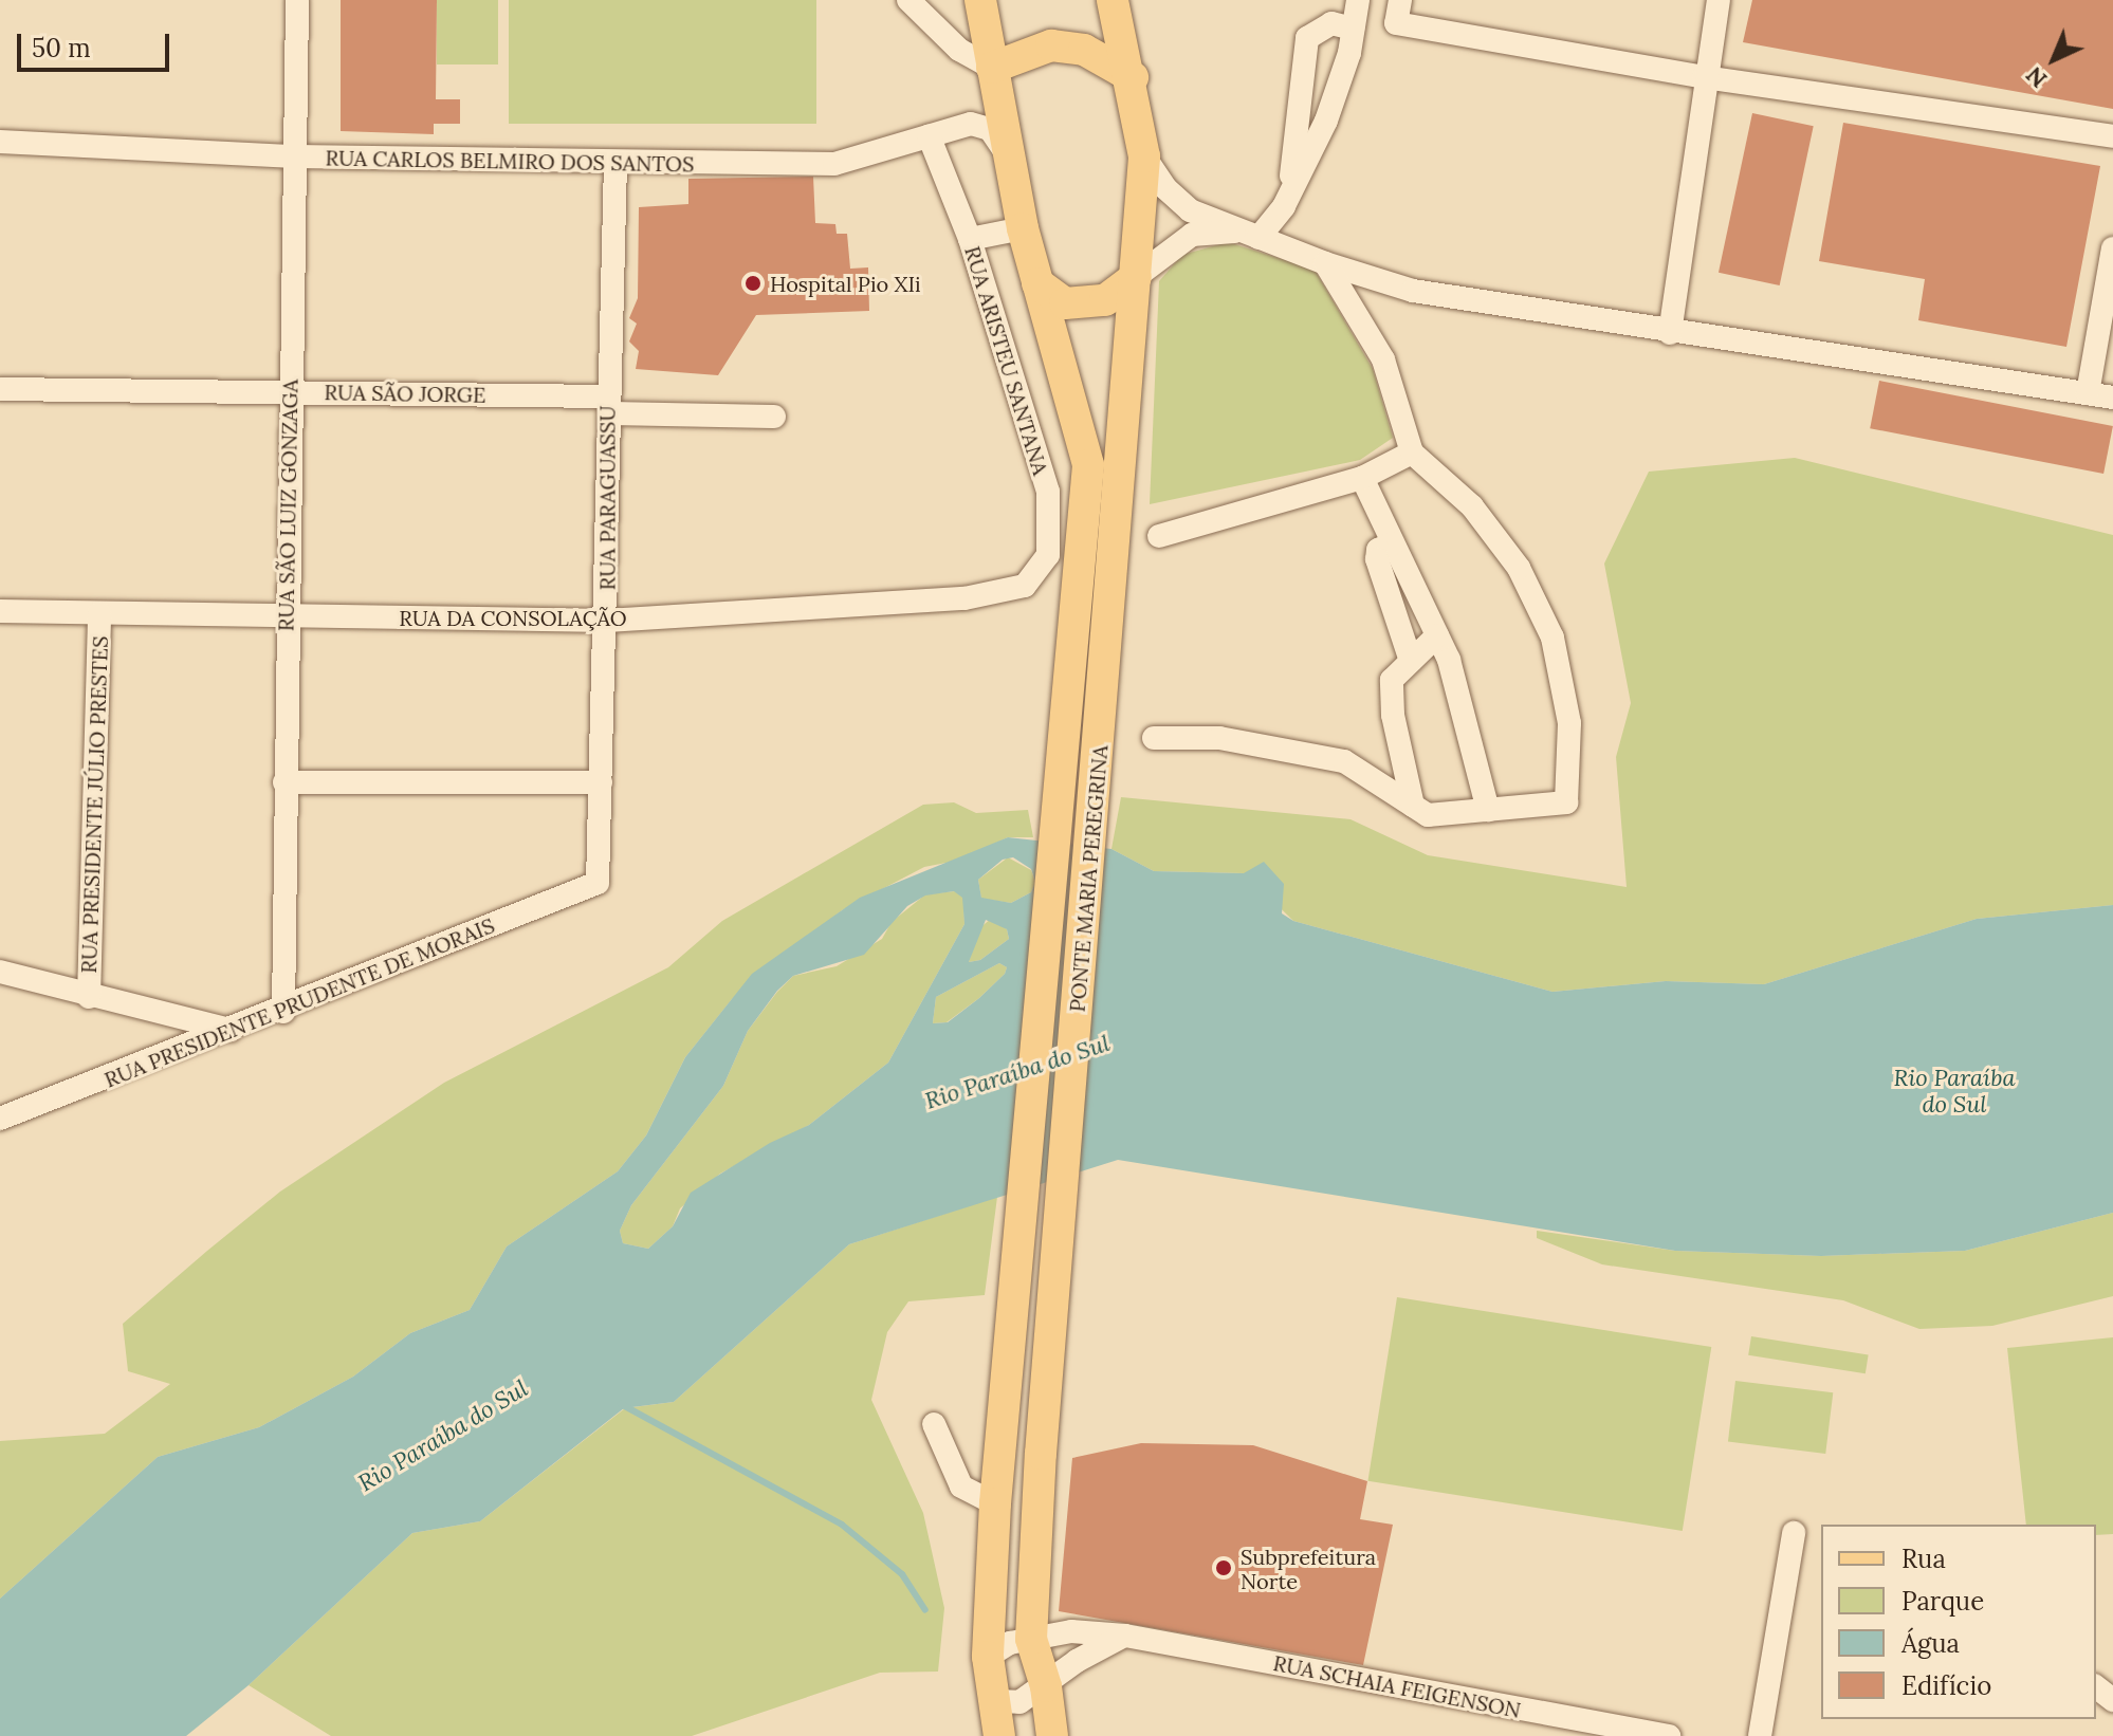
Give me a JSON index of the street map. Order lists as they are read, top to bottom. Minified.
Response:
{"streets":{"main road":["PONTE MARIA PEREGRINA"],"street":["RUA CARLOS BELMIRO DOS SANTOS","RUA ARISTEU SANTANA","RUA SÃO JORGE","RUA PARAGUASSU","RUA SÃO LUIZ GONZAGA","RUA DA CONSOLAÇÃO","RUA PRESIDENTE JÚLIO PRESTES","RUA PRESIDENTE PRUDENTE DE MORAIS","RUA SCHAIA FEIGENSON"]},"crossings":[["RUA CARLOS BELMIRO DOS SANTOS","RUA ARISTEU SANTANA"],["RUA CARLOS BELMIRO DOS SANTOS","RUA PARAGUASSU"],["RUA CARLOS BELMIRO DOS SANTOS","RUA SÃO LUIZ GONZAGA"],["RUA ARISTEU SANTANA","RUA DA CONSOLAÇÃO"],["RUA SÃO JORGE","RUA PARAGUASSU"],["RUA SÃO JORGE","RUA SÃO LUIZ GONZAGA"],["RUA PARAGUASSU","RUA DA CONSOLAÇÃO"],["RUA PARAGUASSU","RUA PRESIDENTE PRUDENTE DE MORAIS"],["RUA SÃO LUIZ GONZAGA","RUA DA CONSOLAÇÃO"],["RUA SÃO LUIZ GONZAGA","RUA PRESIDENTE PRUDENTE DE MORAIS"],["RUA DA CONSOLAÇÃO","RUA PRESIDENTE JÚLIO PRESTES"],["PONTE MARIA PEREGRINA","RUA SCHAIA FEIGENSON"]],"water":["Rio Paraíba do Sul"],"places":["Hospital Pio XIi","Subprefeitura Norte"],"legend":["Rua","Parque","Água","Edifício"],"scale_bar":"50 m","north":"bottom left"}
